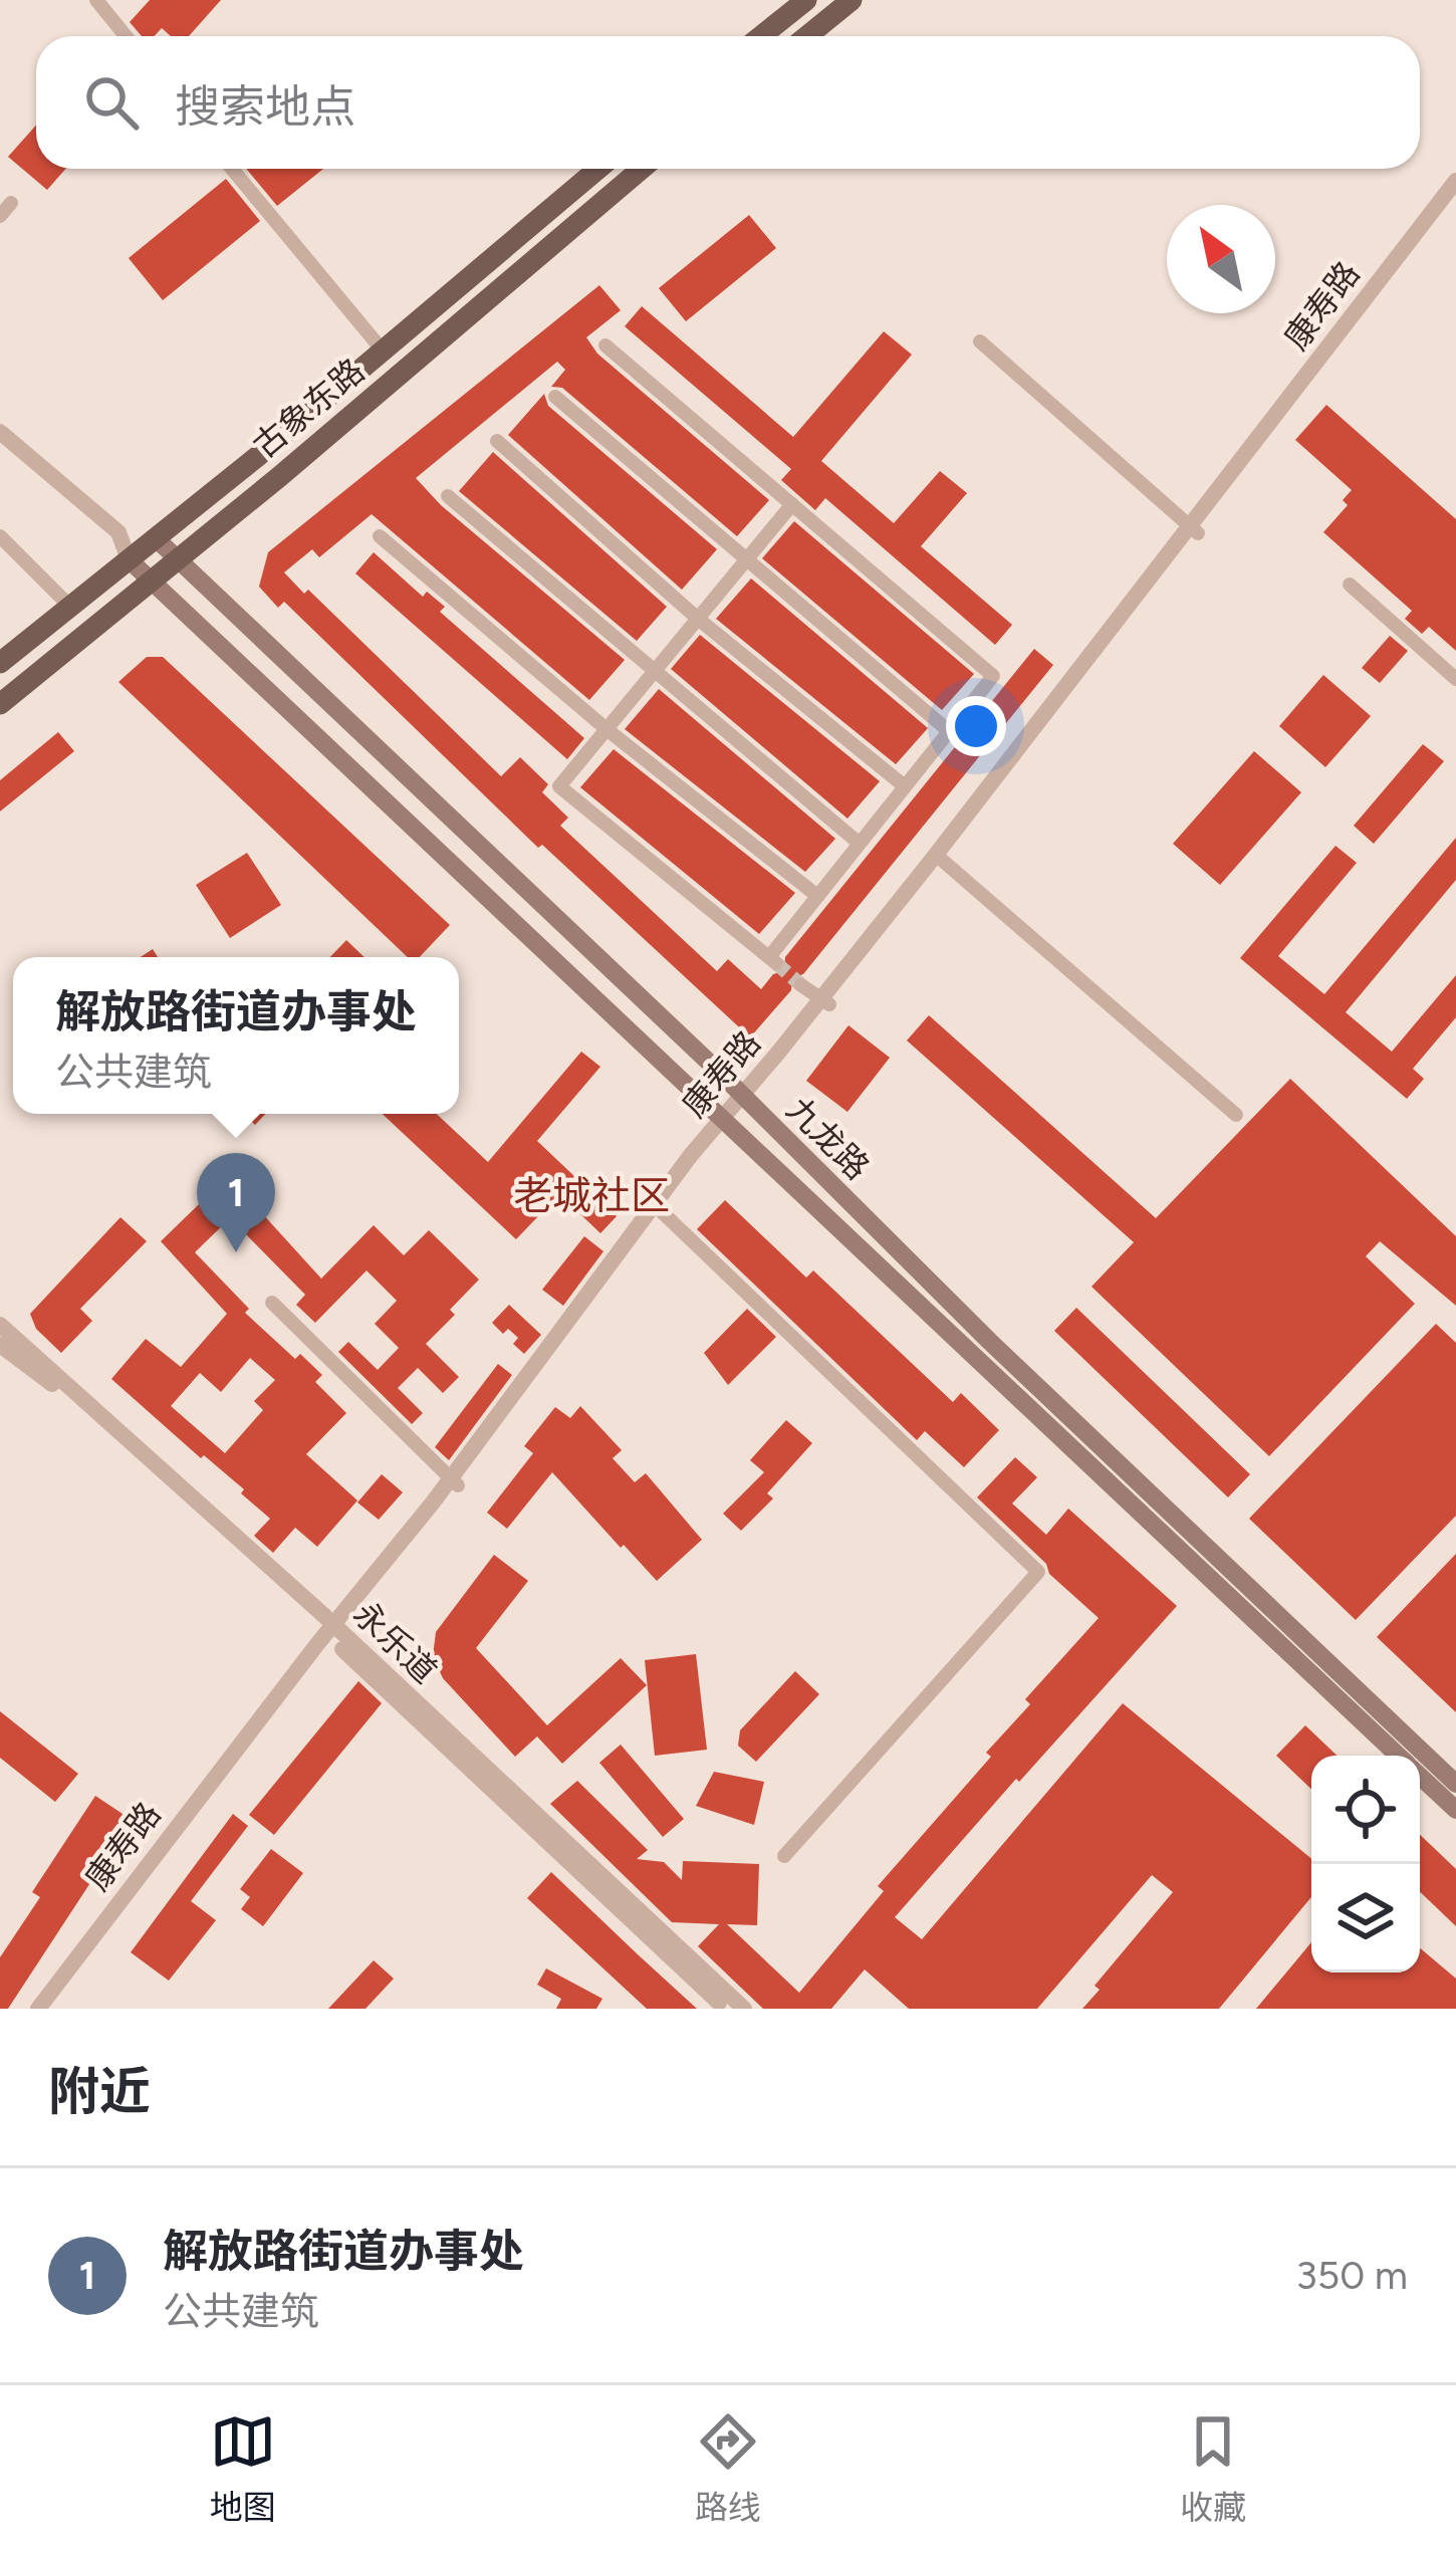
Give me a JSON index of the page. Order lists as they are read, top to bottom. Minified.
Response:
{"streets":{"main road":["古象东路","九龙路"],"street":["康寿路","永乐道"]},"crossings":[["康寿路","九龙路"],["康寿路","永乐道"],["古象东路","九龙路"]],"districts":["老城社区"],"north":"top left","page":{"search":"搜索地点","popup":["解放路街道办事处","公共建筑"],"pins":"1","heading":"附近","list":[{"mark":"1","name":"解放路街道办事处","note":"公共建筑","value":"350 m"}],"nav":["地图","路线","收藏"]}}
